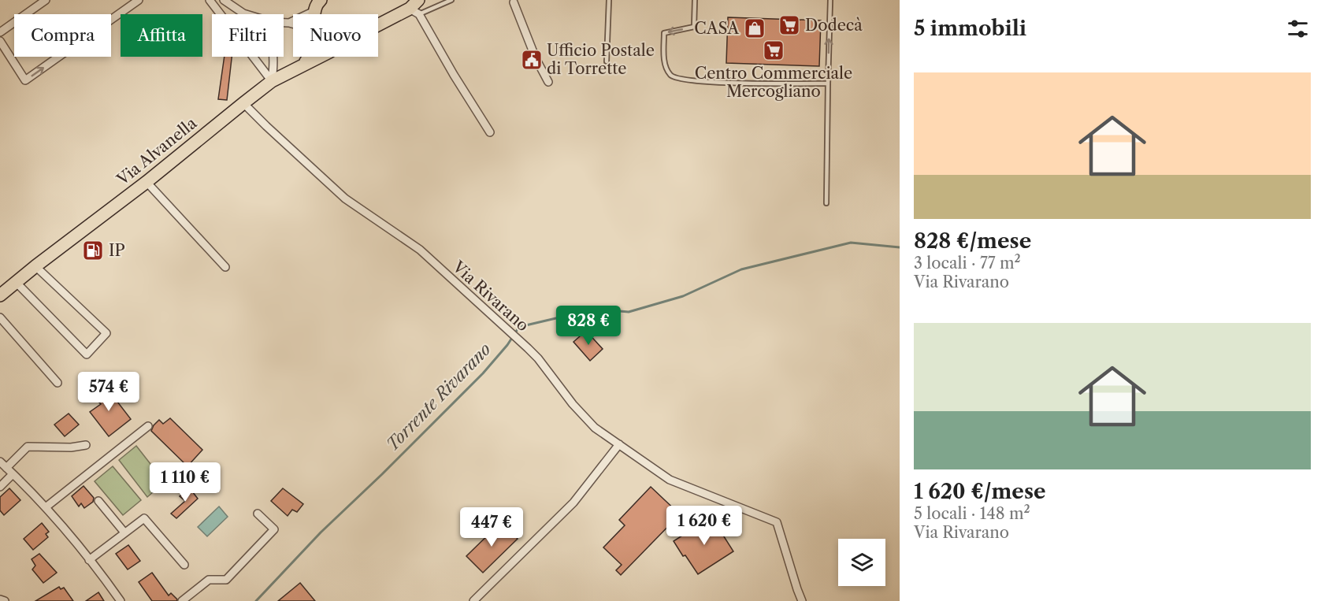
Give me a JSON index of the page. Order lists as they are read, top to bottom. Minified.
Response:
{"streets":{"main road":["Via Alvanella"],"street":["Via Rivarano"]},"crossings":[["Via Alvanella","Via Rivarano"]],"water":["Torrente Rivarano"],"places":{"supermarket":["Dodecà","Centro Commerciale Mercogliano"],"shop":["CASA"],"public building":["Ufficio Postale di Torrette"],"fuel station":["IP"]},"page":{"heading":"5 immobili","chip":["Compra","Affitta","Filtri","Nuovo"],"list":[{"name":"828 €/mese","note":"3 locali · 77 m² · Via Rivarano"},{"name":"1 620 €/mese","note":"5 locali · 148 m² · Via Rivarano"}],"price":["828 €","574 €","1 110 €","1 620 €","447 €"]}}
